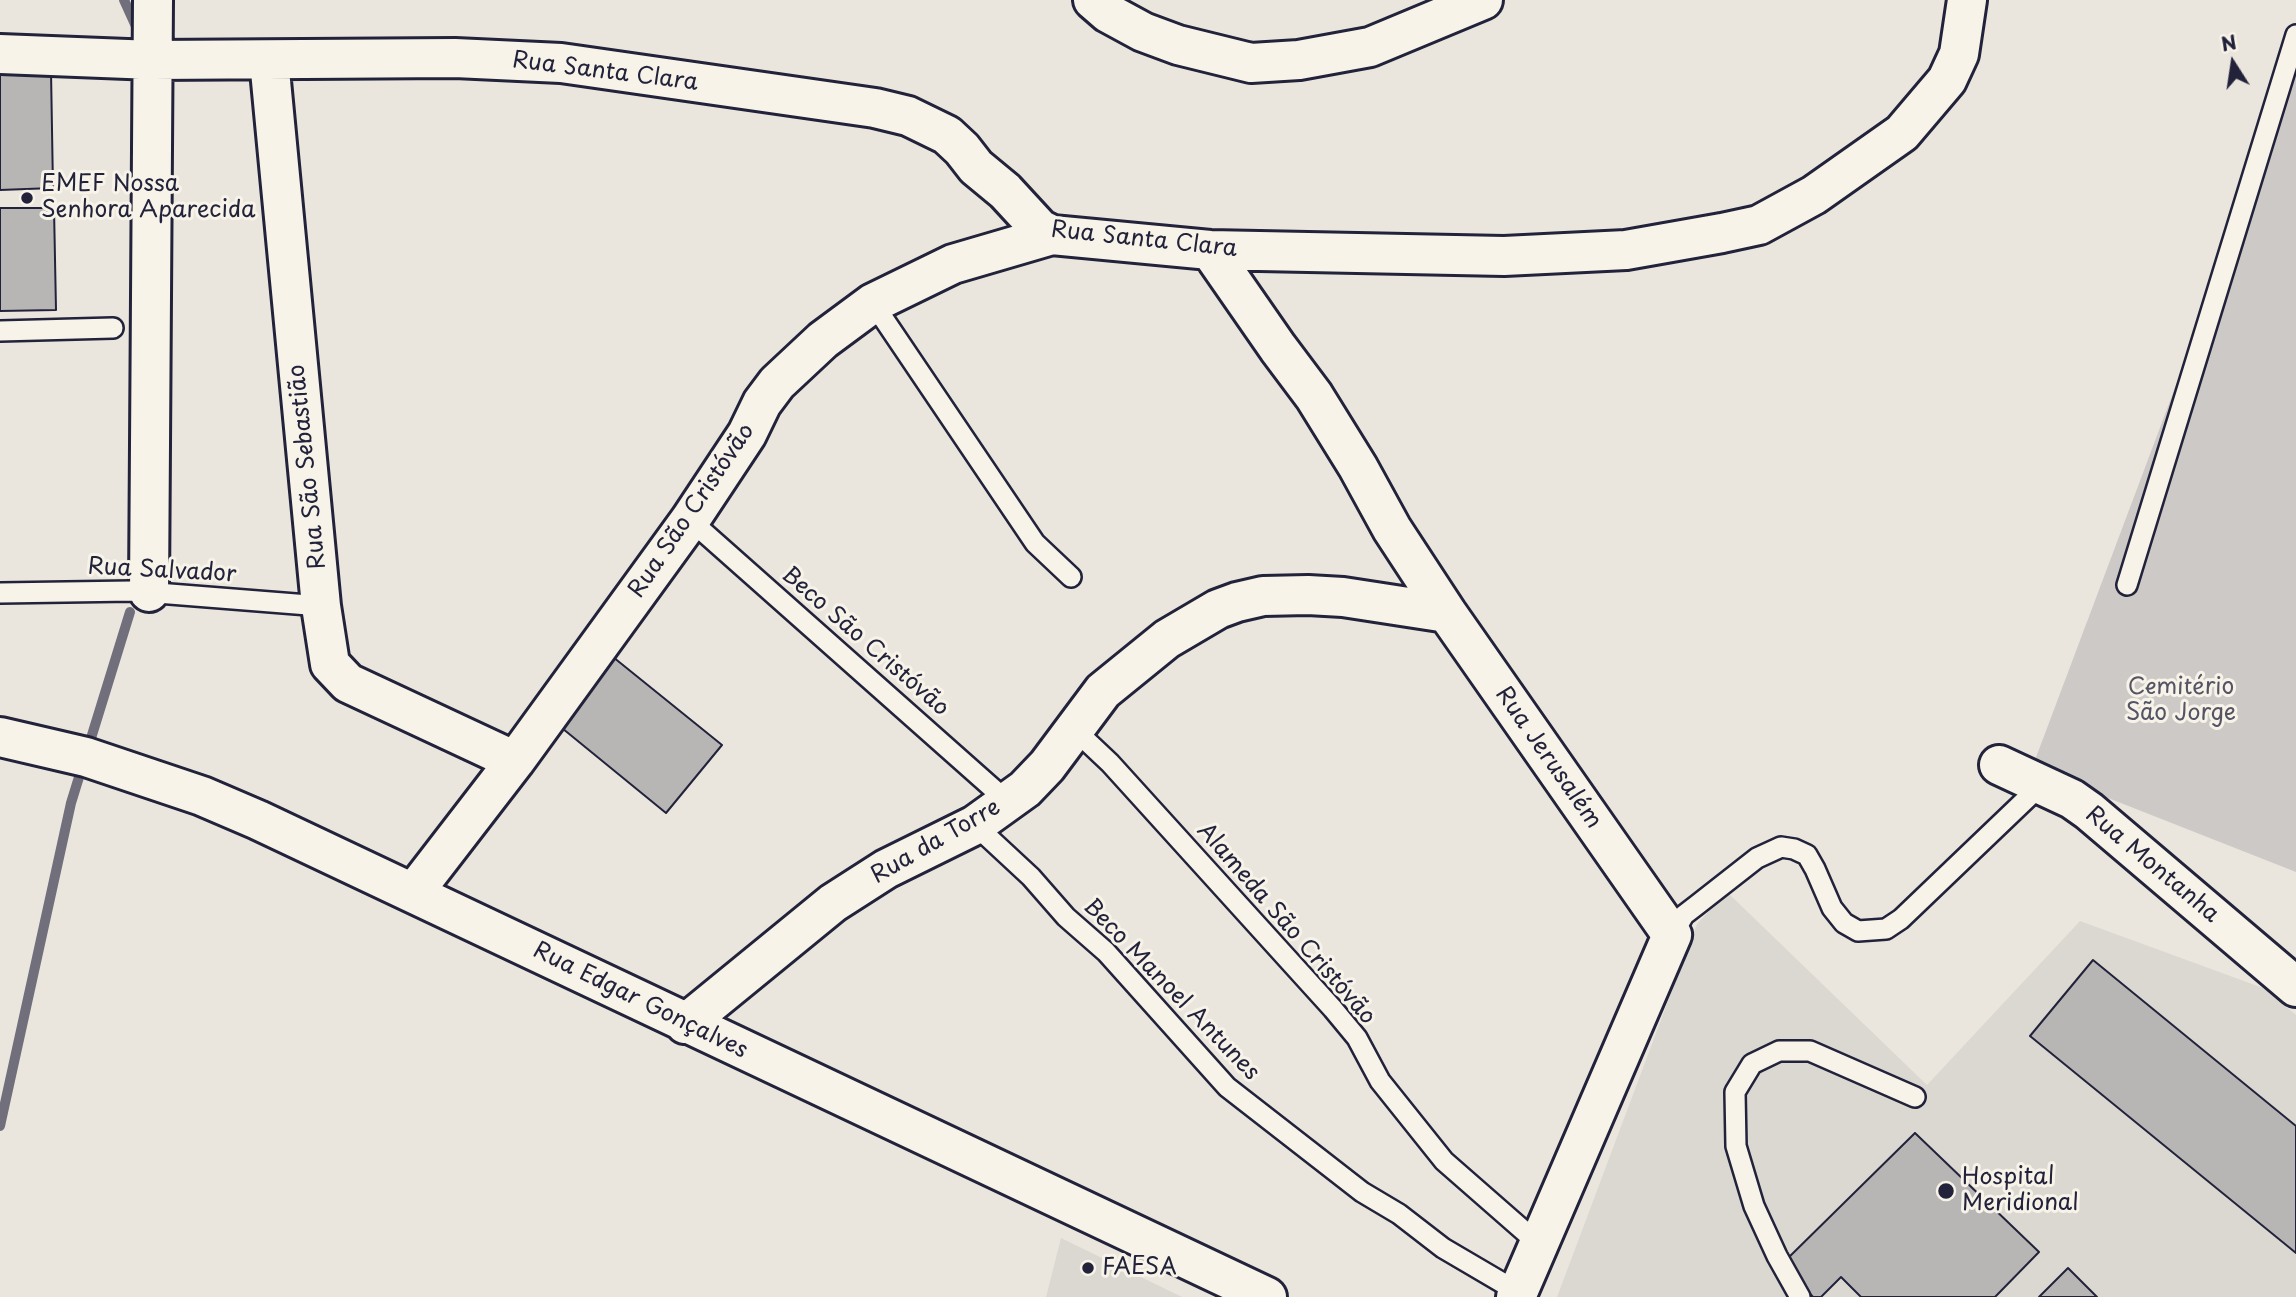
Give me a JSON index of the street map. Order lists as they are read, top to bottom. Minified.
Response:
{"streets":{"street":["Rua Santa Clara","Rua São Sebastião","Rua São Cristóvão","Rua Jerusalém","Rua da Torre","Rua Montanha","Rua Edgar Gonçalves"],"lane":["Rua Salvador","Beco São Cristóvão","Alameda São Cristóvão","Beco Manoel Antunes"]},"crossings":[["Rua Santa Clara","Rua São Sebastião"],["Rua Santa Clara","Rua São Cristóvão"],["Rua Santa Clara","Rua Jerusalém"],["Rua São Sebastião","Rua São Cristóvão"],["Rua São Sebastião","Rua Salvador"],["Rua São Cristóvão","Beco São Cristóvão"],["Rua São Cristóvão","Rua Edgar Gonçalves"],["Beco São Cristóvão","Rua da Torre"],["Rua Jerusalém","Rua da Torre"],["Rua da Torre","Alameda São Cristóvão"],["Rua da Torre","Beco Manoel Antunes"],["Rua da Torre","Rua Edgar Gonçalves"]],"parks":["Cemitério São Jorge"],"places":["EMEF Nossa Senhora Aparecida","Hospital Meridional","FAESA"],"north":"top"}
